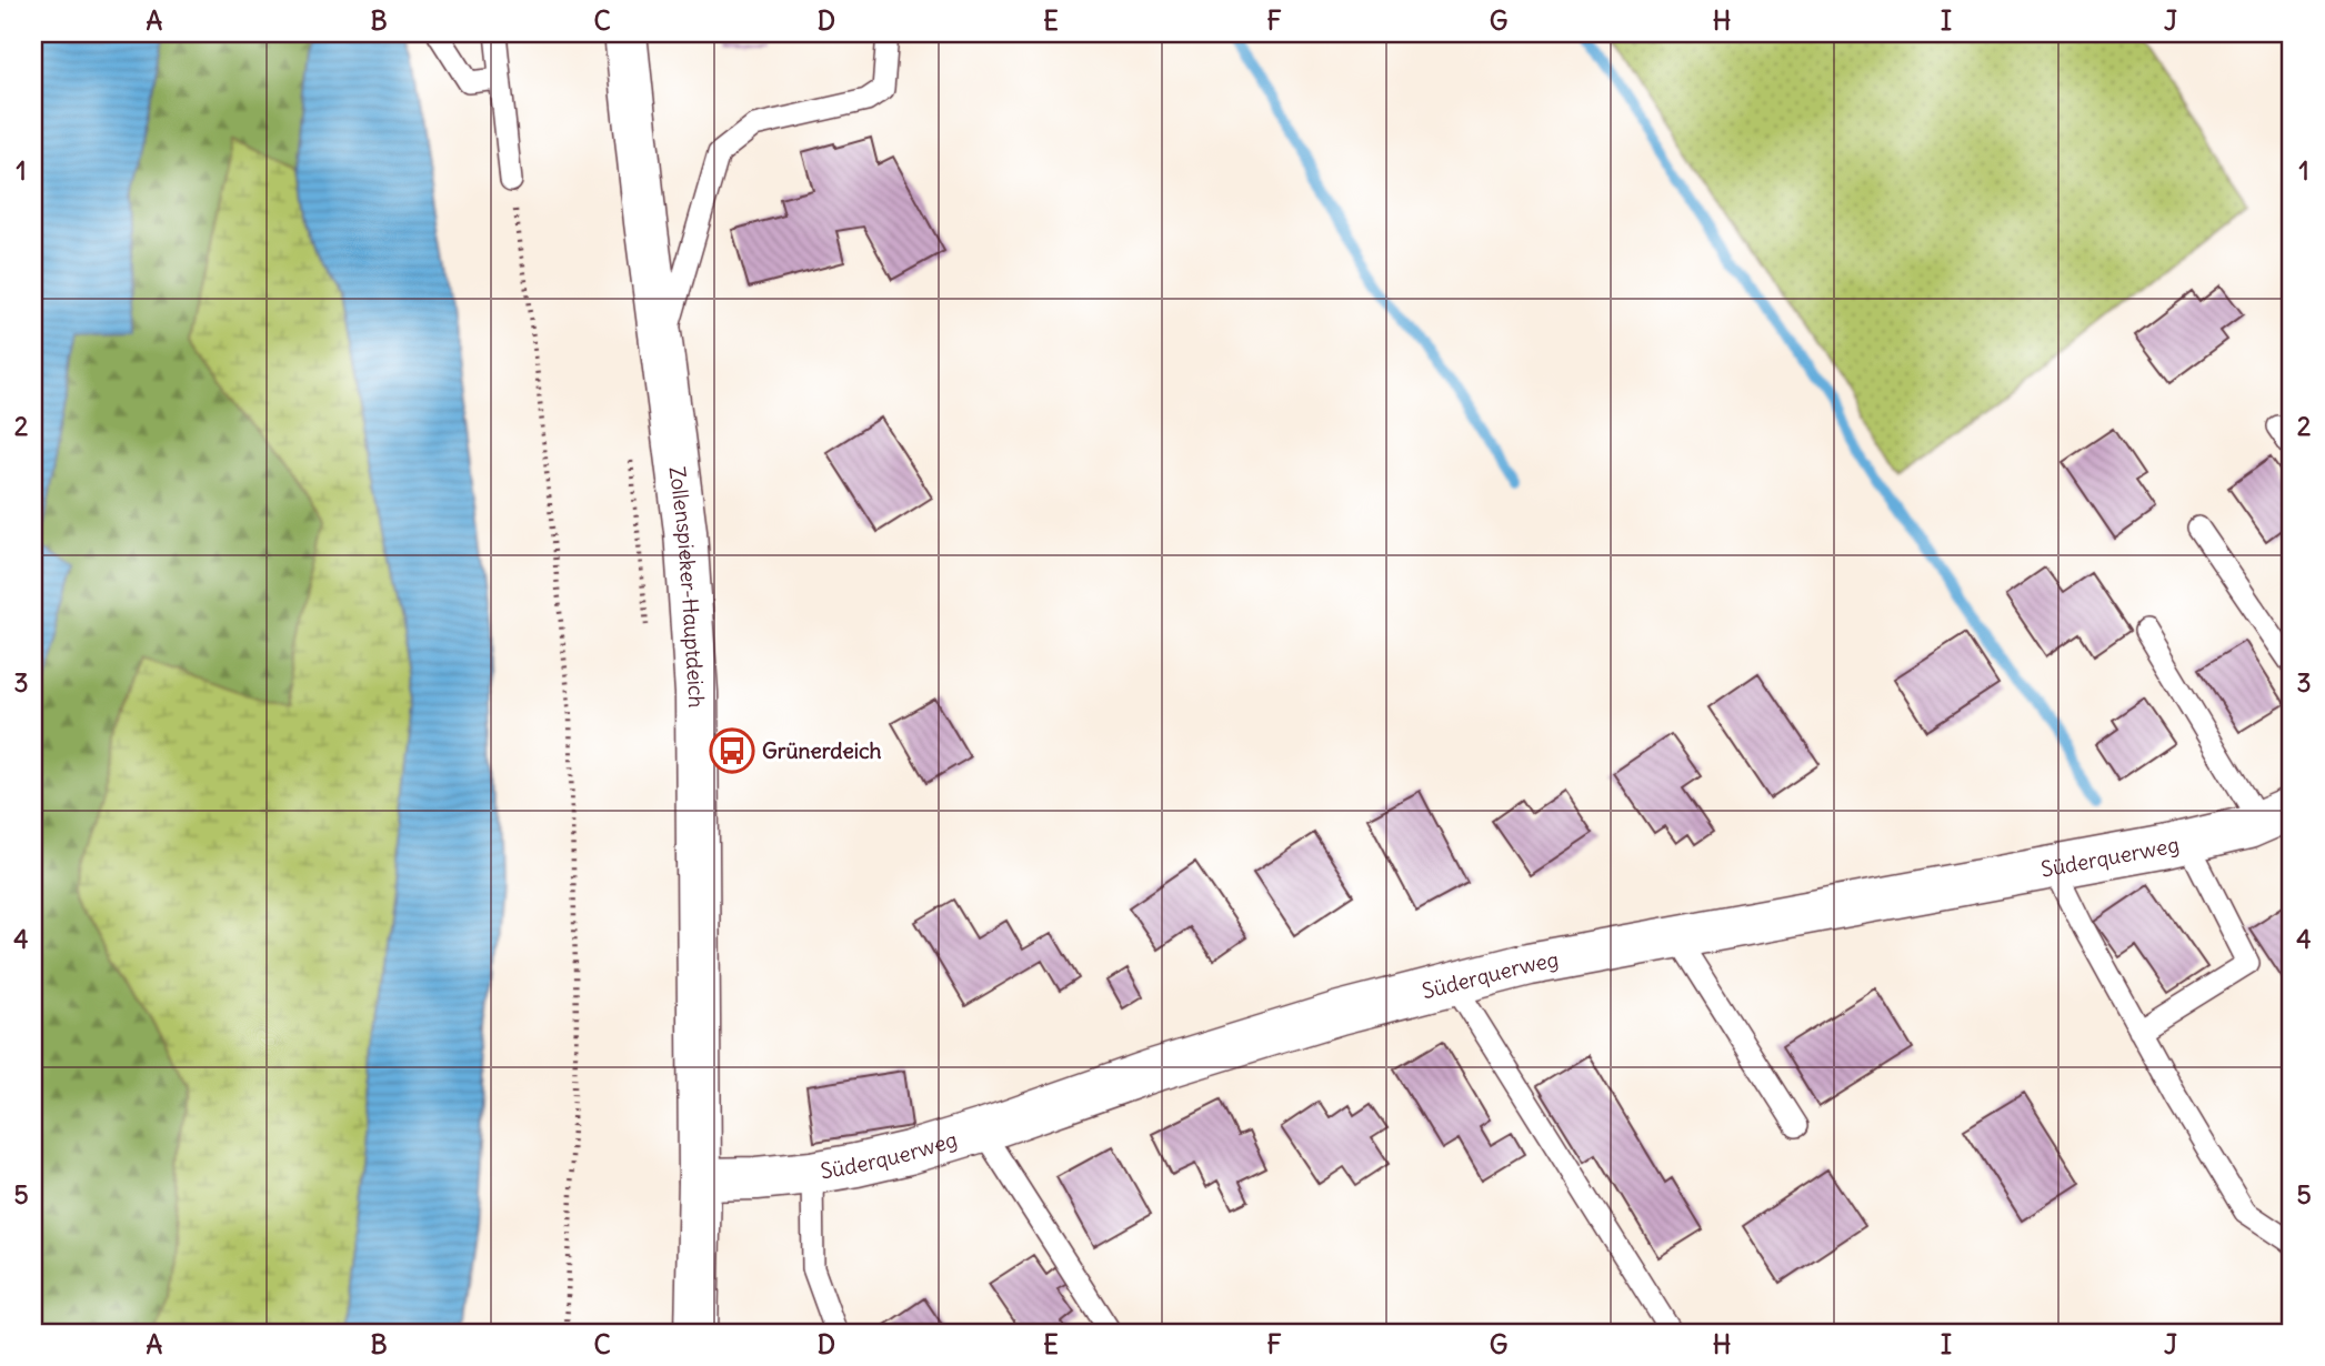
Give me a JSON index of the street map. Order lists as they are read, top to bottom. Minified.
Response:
{"streets":{"street":["Zollenspieker-Hauptdeich","Süderquerweg"]},"crossings":[["Zollenspieker-Hauptdeich","Süderquerweg"]],"places":{"bus stop":["Grünerdeich"]},"grid":{"columns":["A","B","C","D","E","F","G","H","I","J"],"rows":["1","2","3","4","5"]}}
